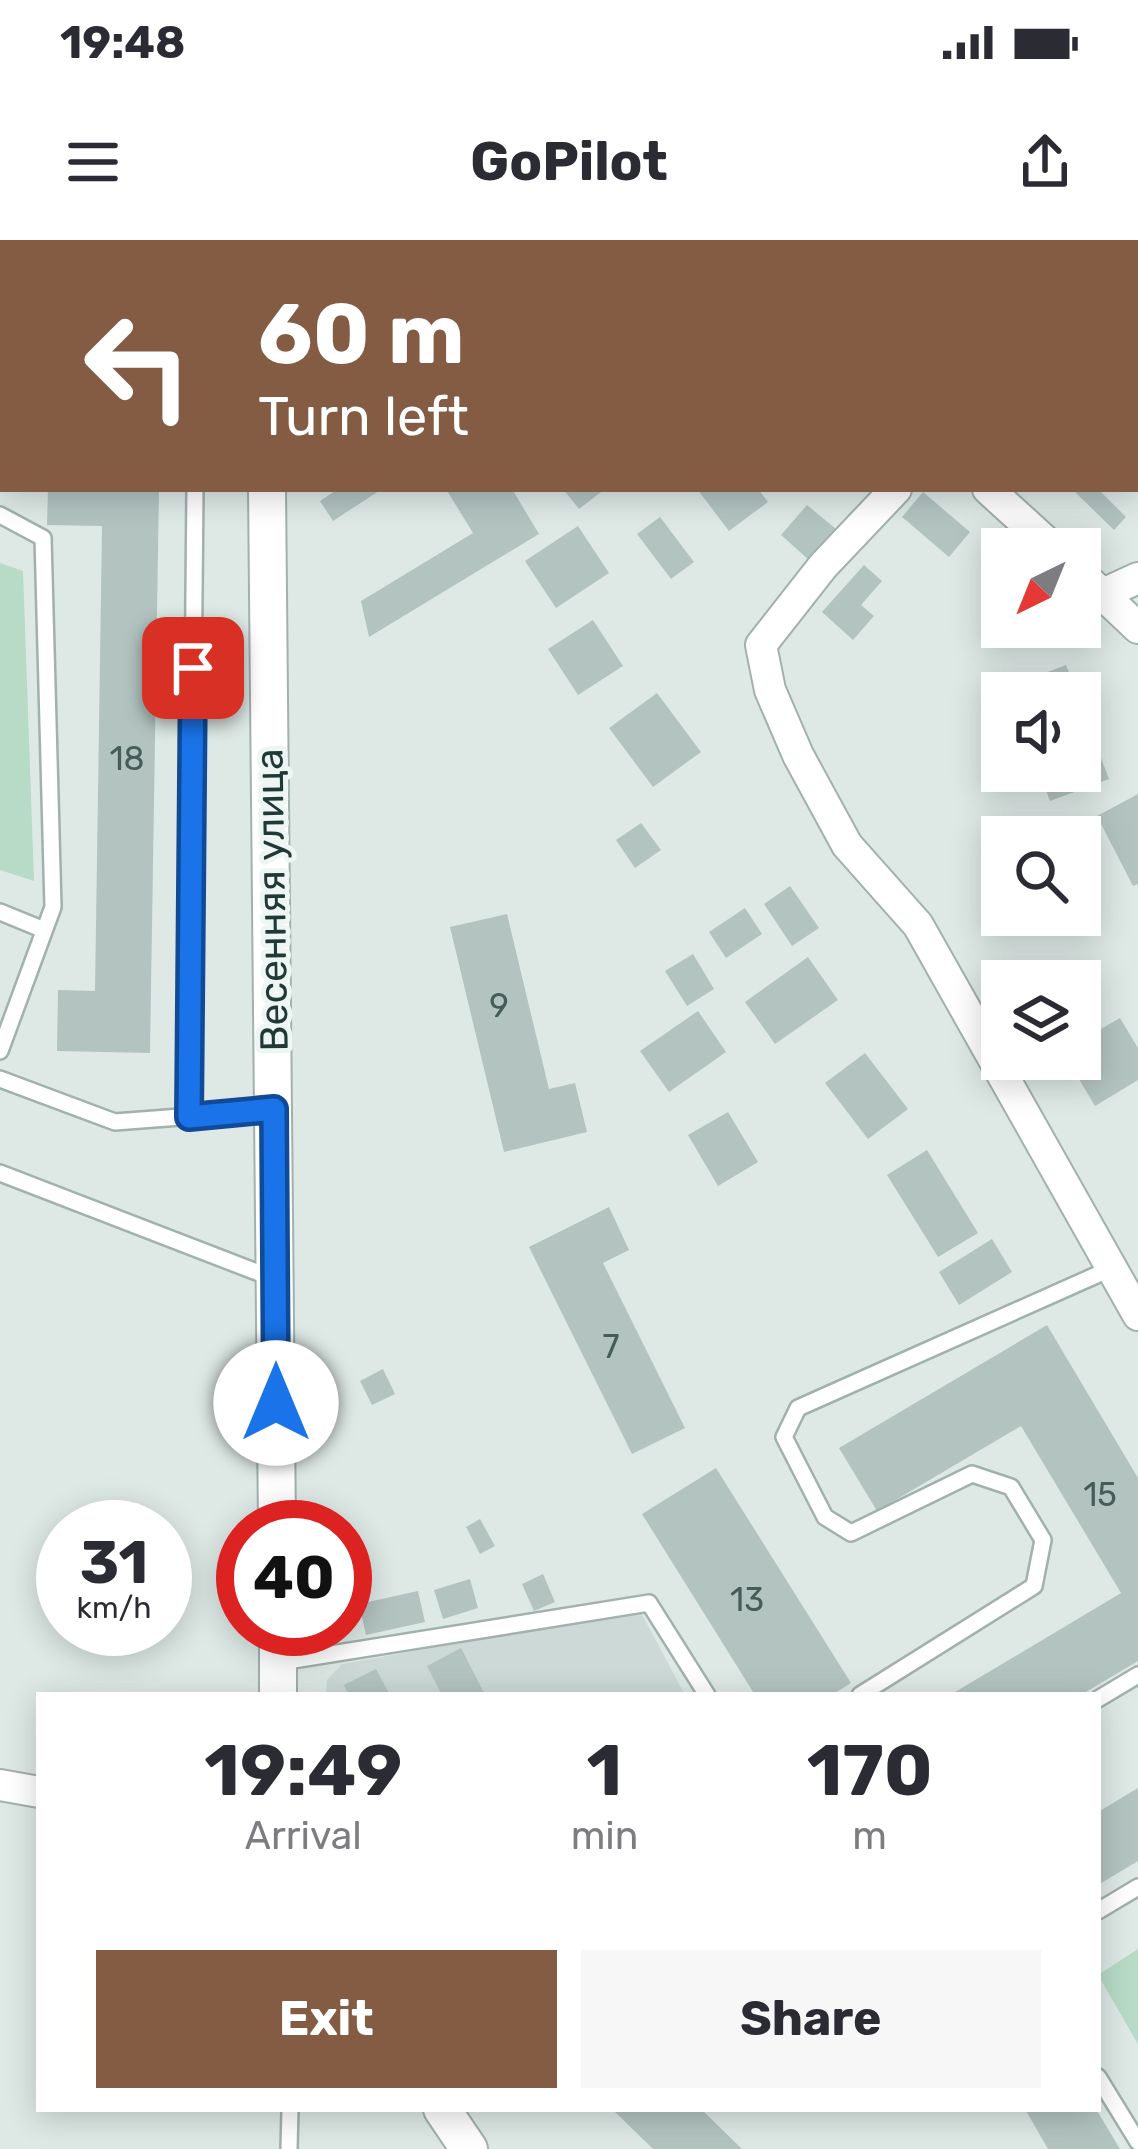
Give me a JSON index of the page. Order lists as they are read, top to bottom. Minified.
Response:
{"streets":{"street":["Весенняя улица"]},"house_numbers":["18","9","7","15","13"],"north":"bottom left","page":{"status":"19:48","header":"GoPilot","turn":["60 m","Turn left"],"speed":"31 km/h","limit":"40","eta":["19:49","Arrival","1","min","170","m"],"buttons":["Exit","Share"]}}
